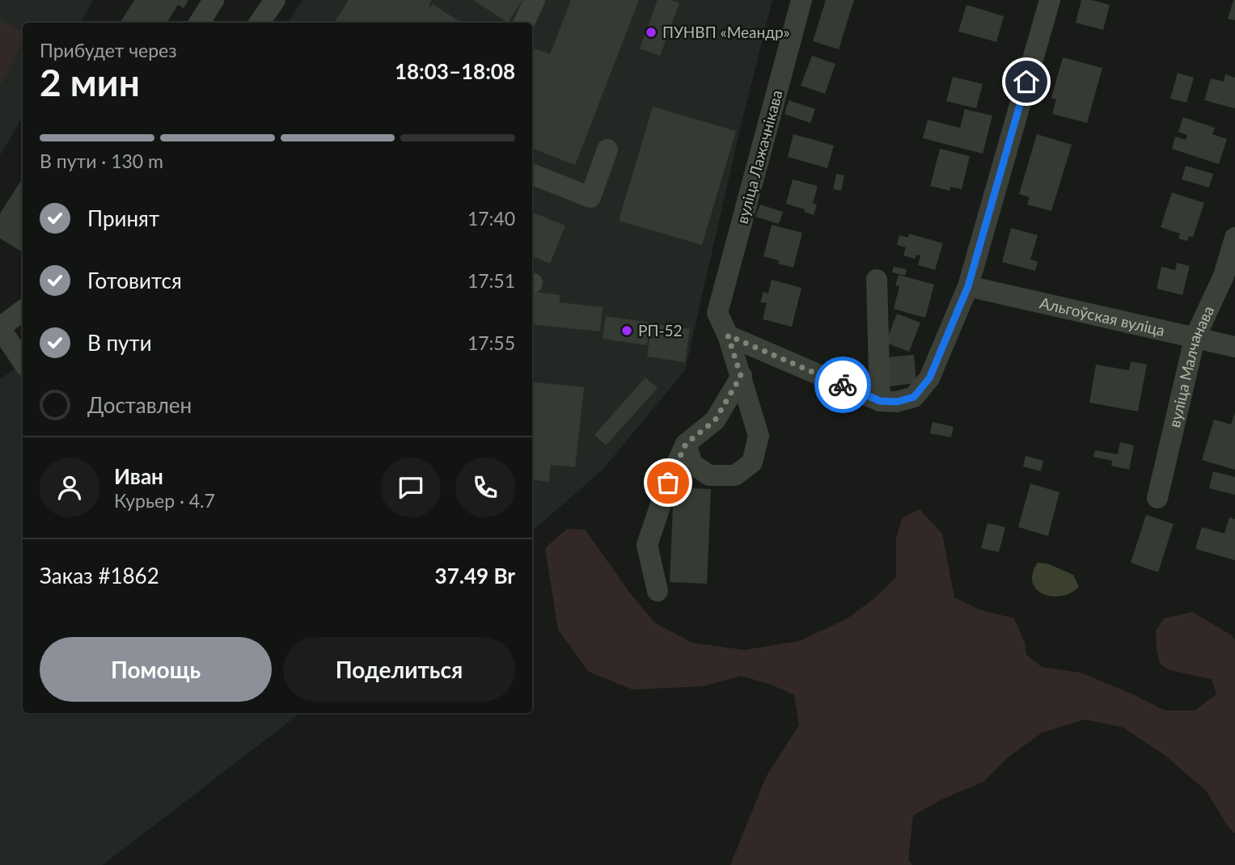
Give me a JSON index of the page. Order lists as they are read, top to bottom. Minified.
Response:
{"streets":{"street":["вуліца Лажачнікава","Альгоўская вуліца","вуліца Малчанава"]},"crossings":[["Альгоўская вуліца","вуліца Малчанава"]],"places":["ПУНВП «Меандр»","РП-52"],"page":{"heading":["2 мин","Прибудет через","18:03–18:08"],"panel":["Иван","Курьер · 4.7","Заказ #1862","37.49 Br"],"bar":"В пути · 130 m","list":[["Принят","17:40"],["Готовится","17:51"],["В пути","17:55"],"Доставлен"],"buttons":["Помощь","Поделиться"]}}
